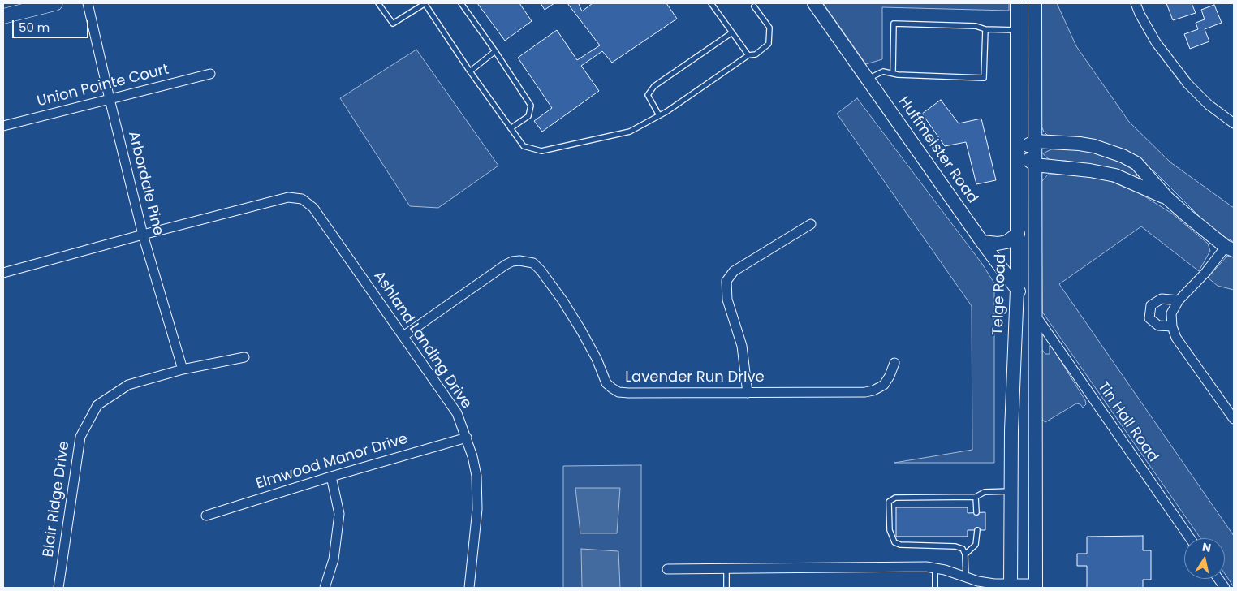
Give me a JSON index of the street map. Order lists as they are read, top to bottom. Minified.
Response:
{"streets":{"main road":["Huffmeister Road","Telge Road"],"street":["Union Pointe Court","Arbordale Pine","Ashland Landing Drive","Lavender Run Drive","Tin Hall Road","Elmwood Manor Drive","Blair Ridge Drive"]},"crossings":[["Union Pointe Court","Arbordale Pine"],["Huffmeister Road","Telge Road"],["Huffmeister Road","Tin Hall Road"],["Arbordale Pine","Ashland Landing Drive"],["Arbordale Pine","Blair Ridge Drive"],["Ashland Landing Drive","Lavender Run Drive"],["Ashland Landing Drive","Elmwood Manor Drive"]],"scale_bar":"50 m","north":"top"}
